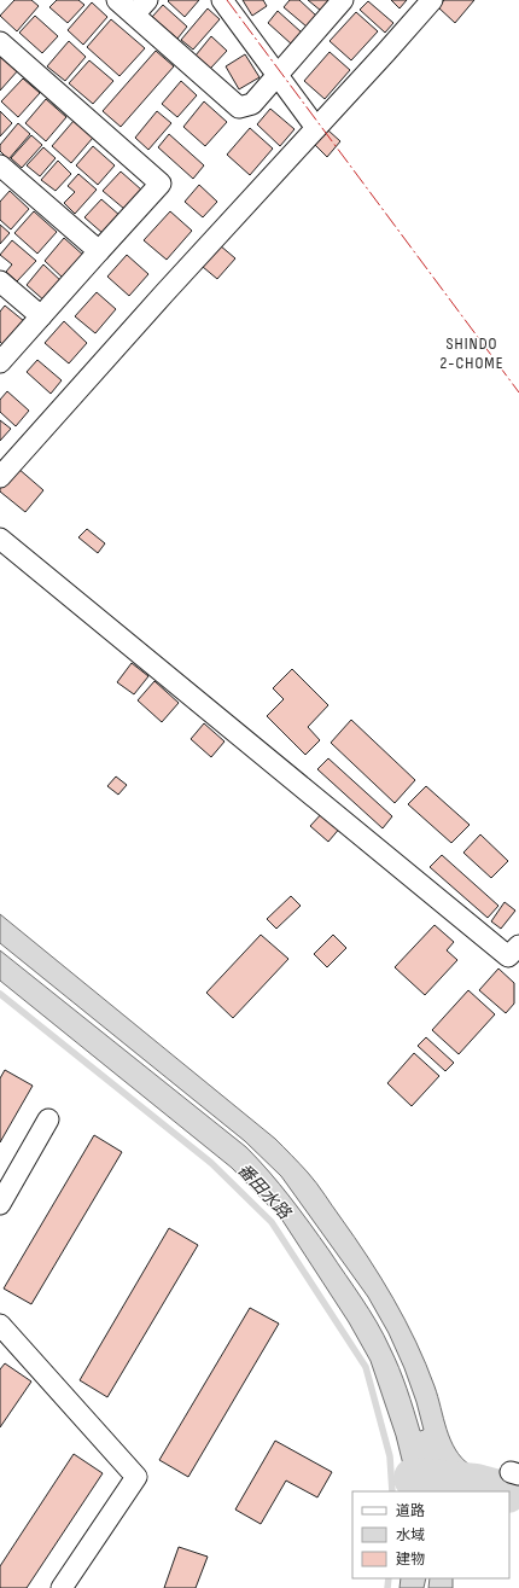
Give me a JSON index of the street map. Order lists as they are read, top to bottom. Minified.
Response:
{"districts":["SHINDO 2-CHOME"],"water":["番田水路"],"legend":["道路","水域","建物"]}
